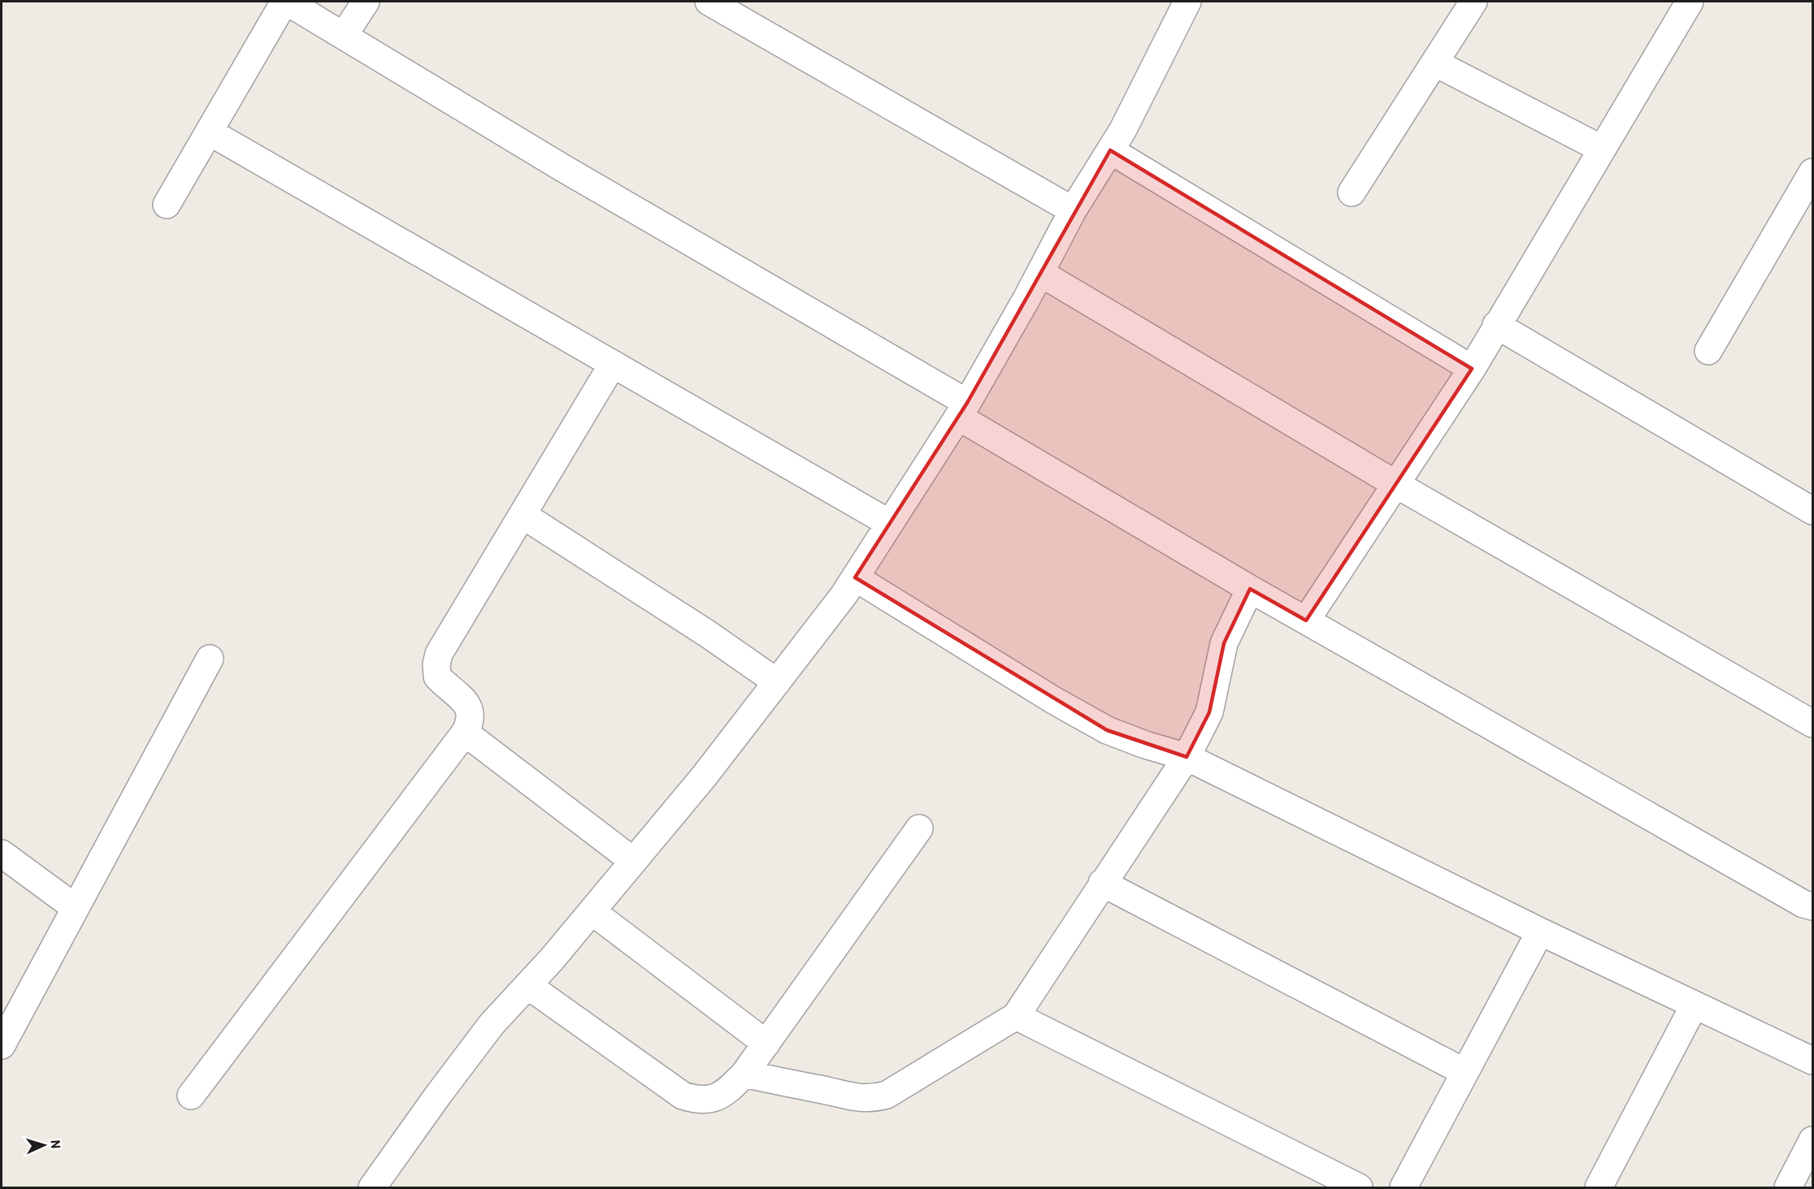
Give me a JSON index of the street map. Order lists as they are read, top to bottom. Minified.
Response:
{"north":"right"}
